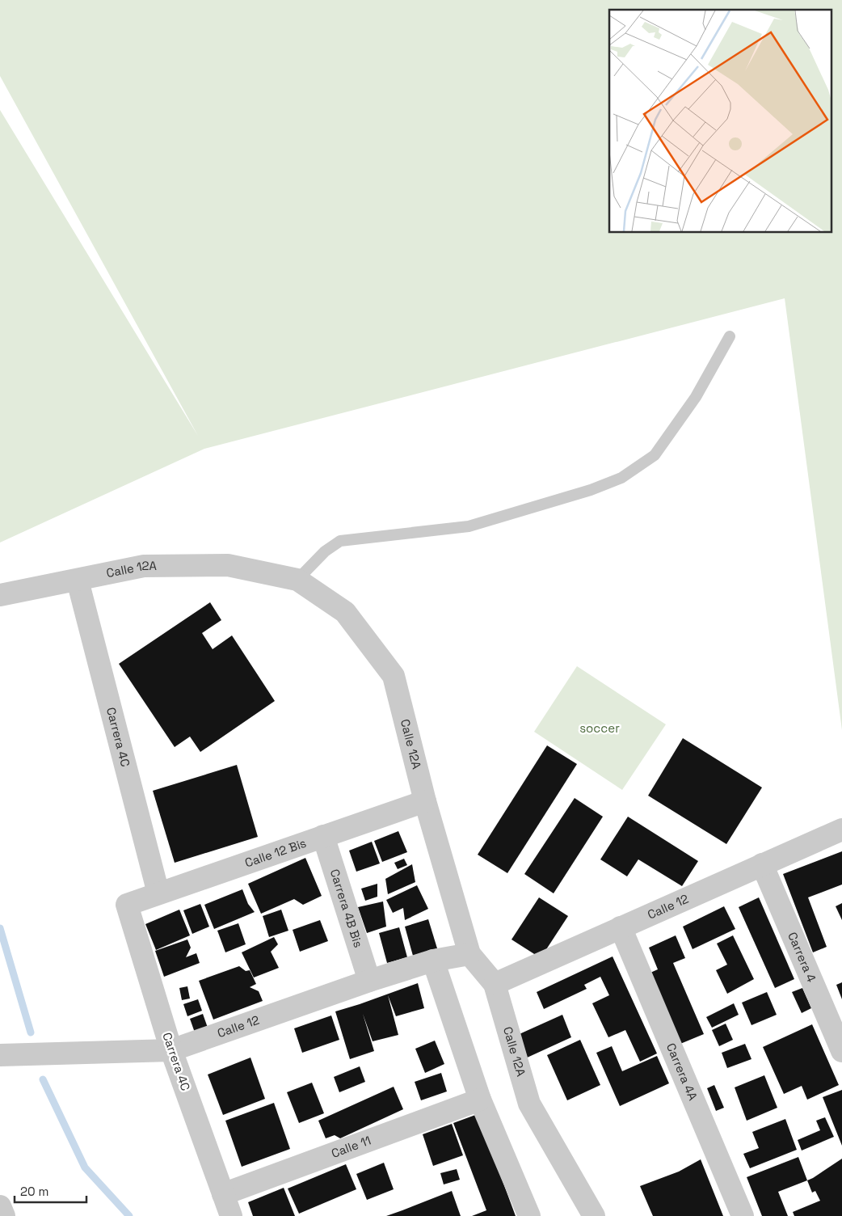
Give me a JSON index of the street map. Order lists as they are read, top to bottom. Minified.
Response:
{"streets":{"street":["Calle 12A","Carrera 4C","Calle 12 Bis","Calle 12","Carrera 4B Bis","Carrera 4","Carrera 4A","Calle 11"]},"crossings":[["Calle 12A","Carrera 4C"],["Calle 12A","Calle 12 Bis"],["Calle 12A","Calle 12"],["Carrera 4C","Calle 12 Bis"],["Carrera 4C","Calle 12"],["Carrera 4C","Calle 11"],["Calle 12 Bis","Carrera 4B Bis"],["Calle 12","Carrera 4B Bis"],["Calle 12","Carrera 4"],["Calle 12","Carrera 4A"]],"parks":["soccer"],"scale_bar":"20 m"}
